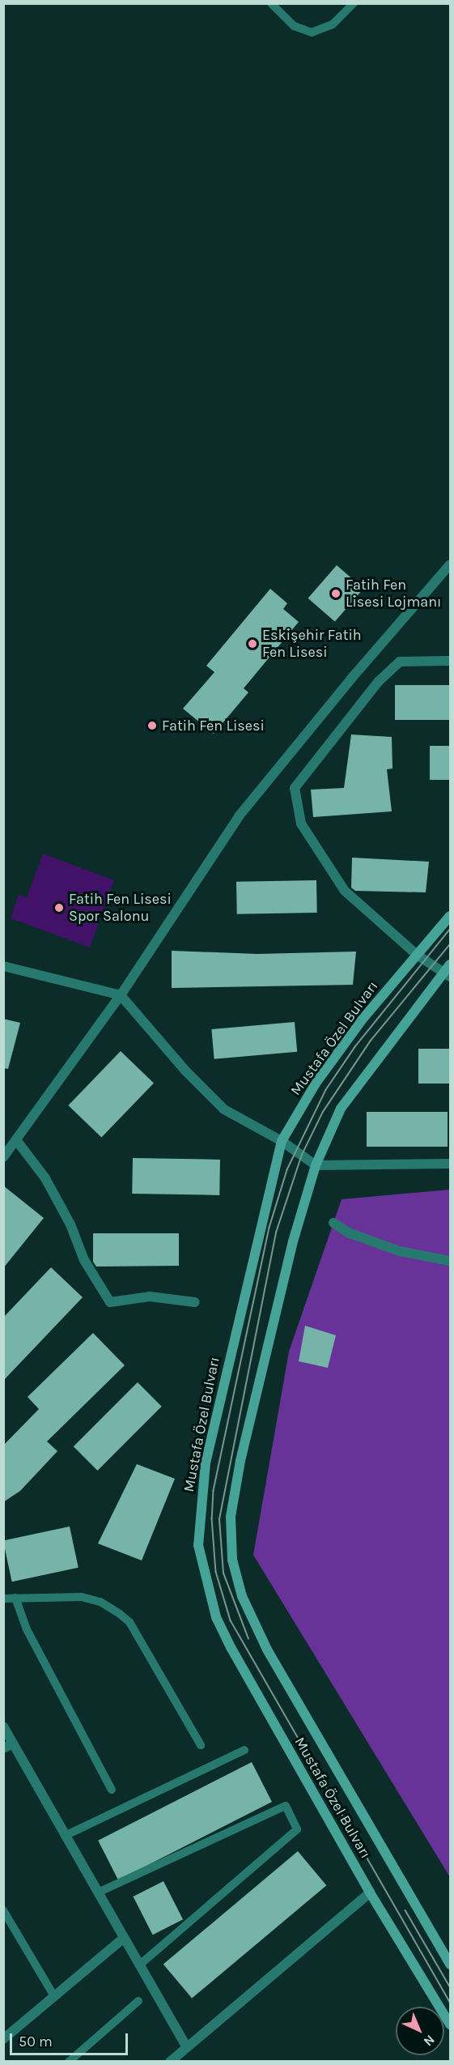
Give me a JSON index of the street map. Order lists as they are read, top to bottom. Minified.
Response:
{"streets":{"main road":["Mustafa Özel Bulvarı"]},"places":["Fatih Fen Lisesi Lojmanı","Eskişehir Fatih Fen Lisesi","Fatih Fen Lisesi","Fatih Fen Lisesi Spor Salonu"],"scale_bar":"50 m","north":"bottom right"}
